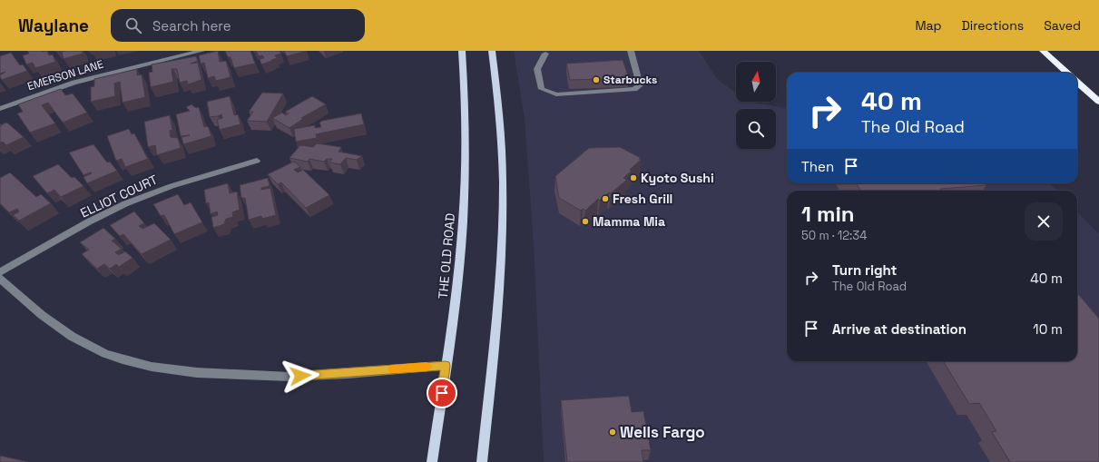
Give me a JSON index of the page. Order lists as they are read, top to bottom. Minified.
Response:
{"streets":{"main road":["THE OLD ROAD"],"street":["EMERSON LANE","ELLIOT COURT"]},"places":["Starbucks","Kyoto Sushi","Fresh Grill","Mamma Mia","Wells Fargo"],"north":"top","page":{"header":"Waylane","search":"Search here","nav":["Map","Directions","Saved"],"turn":["40 m","The Old Road"],"then":"Then","heading":["1 min","50 m · 12:34"],"list":[{"name":"Turn right","note":"The Old Road","value":"40 m"},{"name":"Arrive at destination","value":"10 m"}]}}
